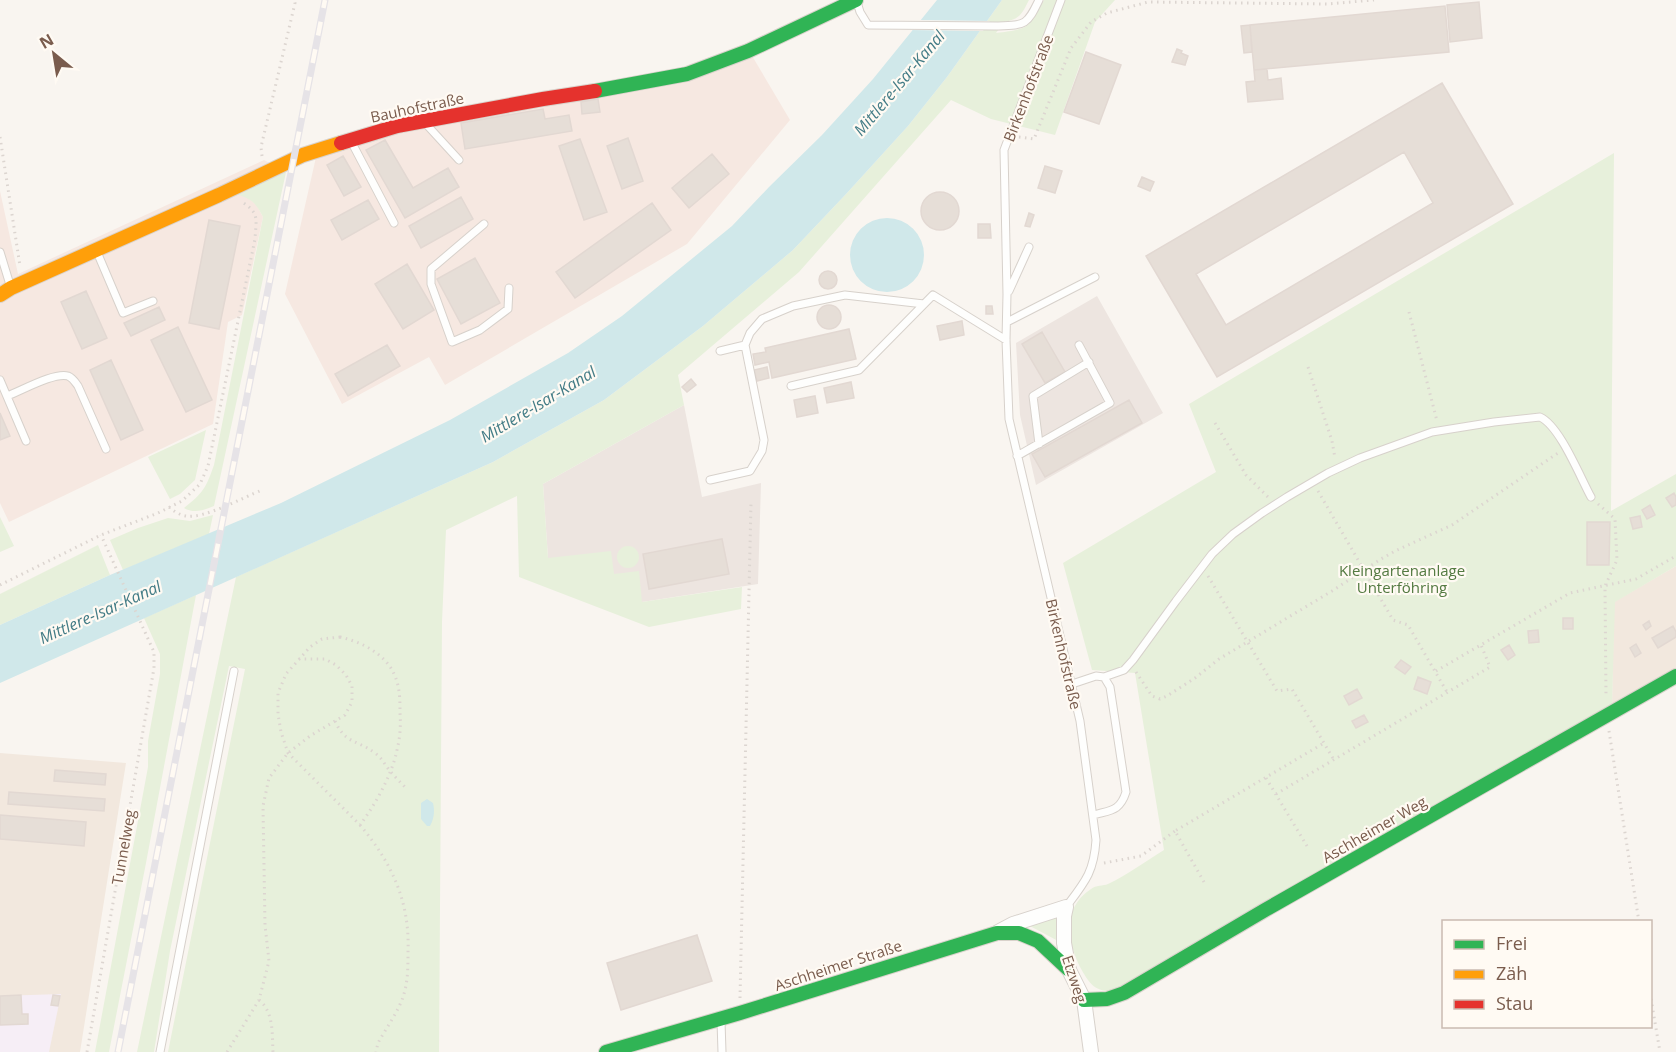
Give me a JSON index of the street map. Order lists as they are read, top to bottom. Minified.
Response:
{"streets":{"street":["Bauhofstraße","Aschheimer Weg","Aschheimer Straße","Etzweg"],"lane":["Birkenhofstraße"],"path":["Tunnelweg"]},"crossings":[["Birkenhofstraße","Etzweg"],["Aschheimer Weg","Etzweg"],["Aschheimer Straße","Etzweg"]],"water":["Mittlere-Isar-Kanal"],"parks":["Kleingartenanlage Unterföhring"],"legend":["Frei","Zäh","Stau"],"north":"top left"}
